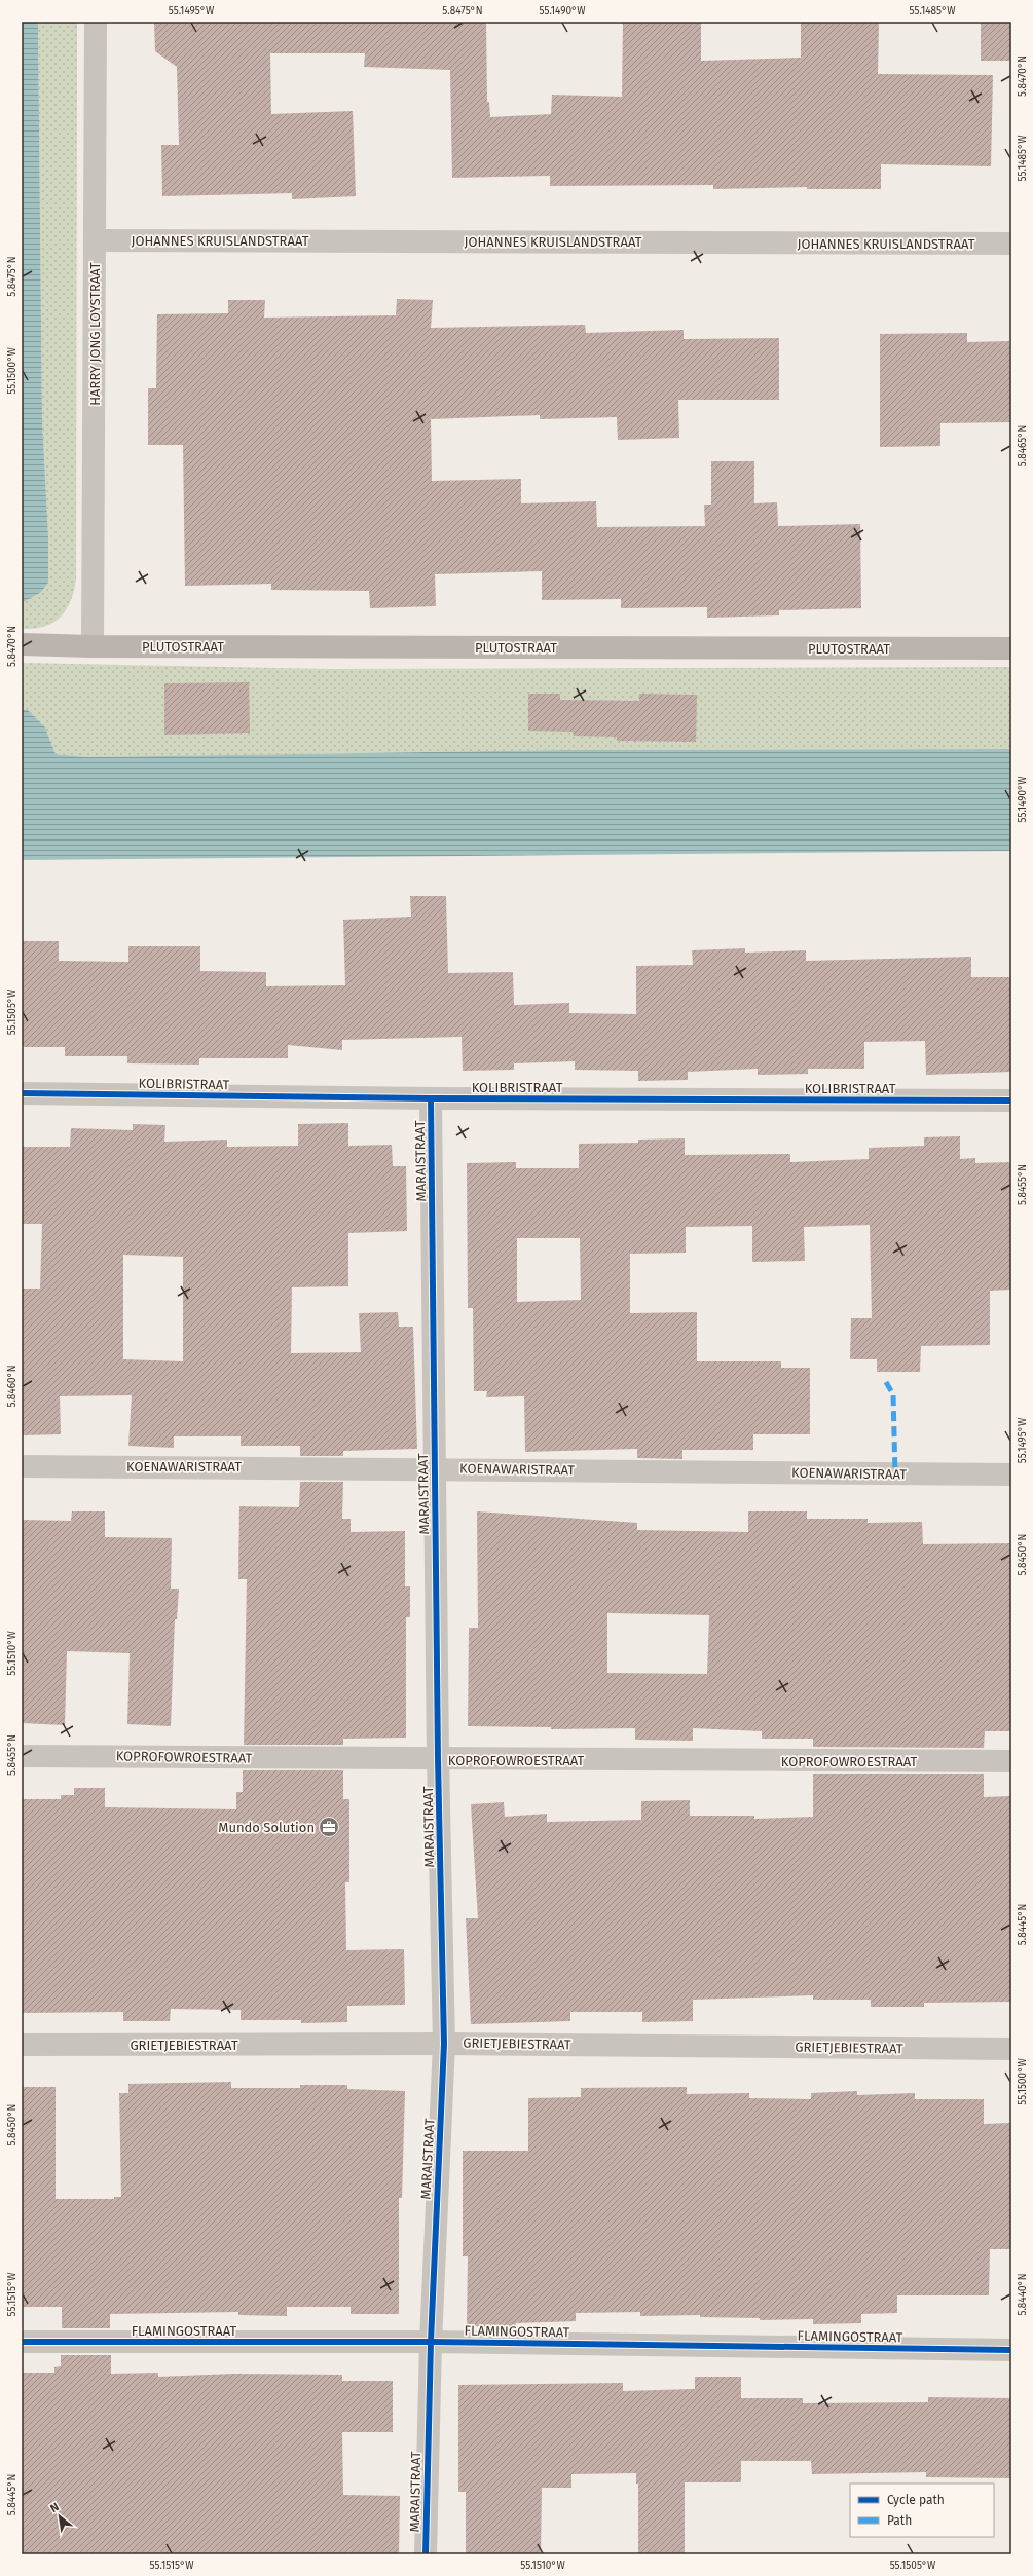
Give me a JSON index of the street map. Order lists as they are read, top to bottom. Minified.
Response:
{"streets":{"street":["JOHANNES KRUISLANDSTRAAT","HARRY JONG LOYSTRAAT","PLUTOSTRAAT","KOLIBRISTRAAT","MARAISTRAAT","KOENAWARISTRAAT","KOPROFOWROESTRAAT","GRIETJEBIESTRAAT","FLAMINGOSTRAAT"]},"crossings":[["JOHANNES KRUISLANDSTRAAT","HARRY JONG LOYSTRAAT"],["HARRY JONG LOYSTRAAT","PLUTOSTRAAT"],["KOLIBRISTRAAT","MARAISTRAAT"],["MARAISTRAAT","KOENAWARISTRAAT"],["MARAISTRAAT","KOPROFOWROESTRAAT"],["MARAISTRAAT","GRIETJEBIESTRAAT"],["MARAISTRAAT","FLAMINGOSTRAAT"]],"places":{"office":["Mundo Solution"]},"legend":["Cycle path","Path"],"north":"top left","coordinates":["55.1495°W","5.8475°N","55.1490°W","55.1485°W","5.8470°N","55.1500°W","5.8465°N","55.1505°W","5.8455°N","5.8460°N","5.8450°N","55.1510°W","5.8445°N","5.8440°N","55.1515°W"]}
